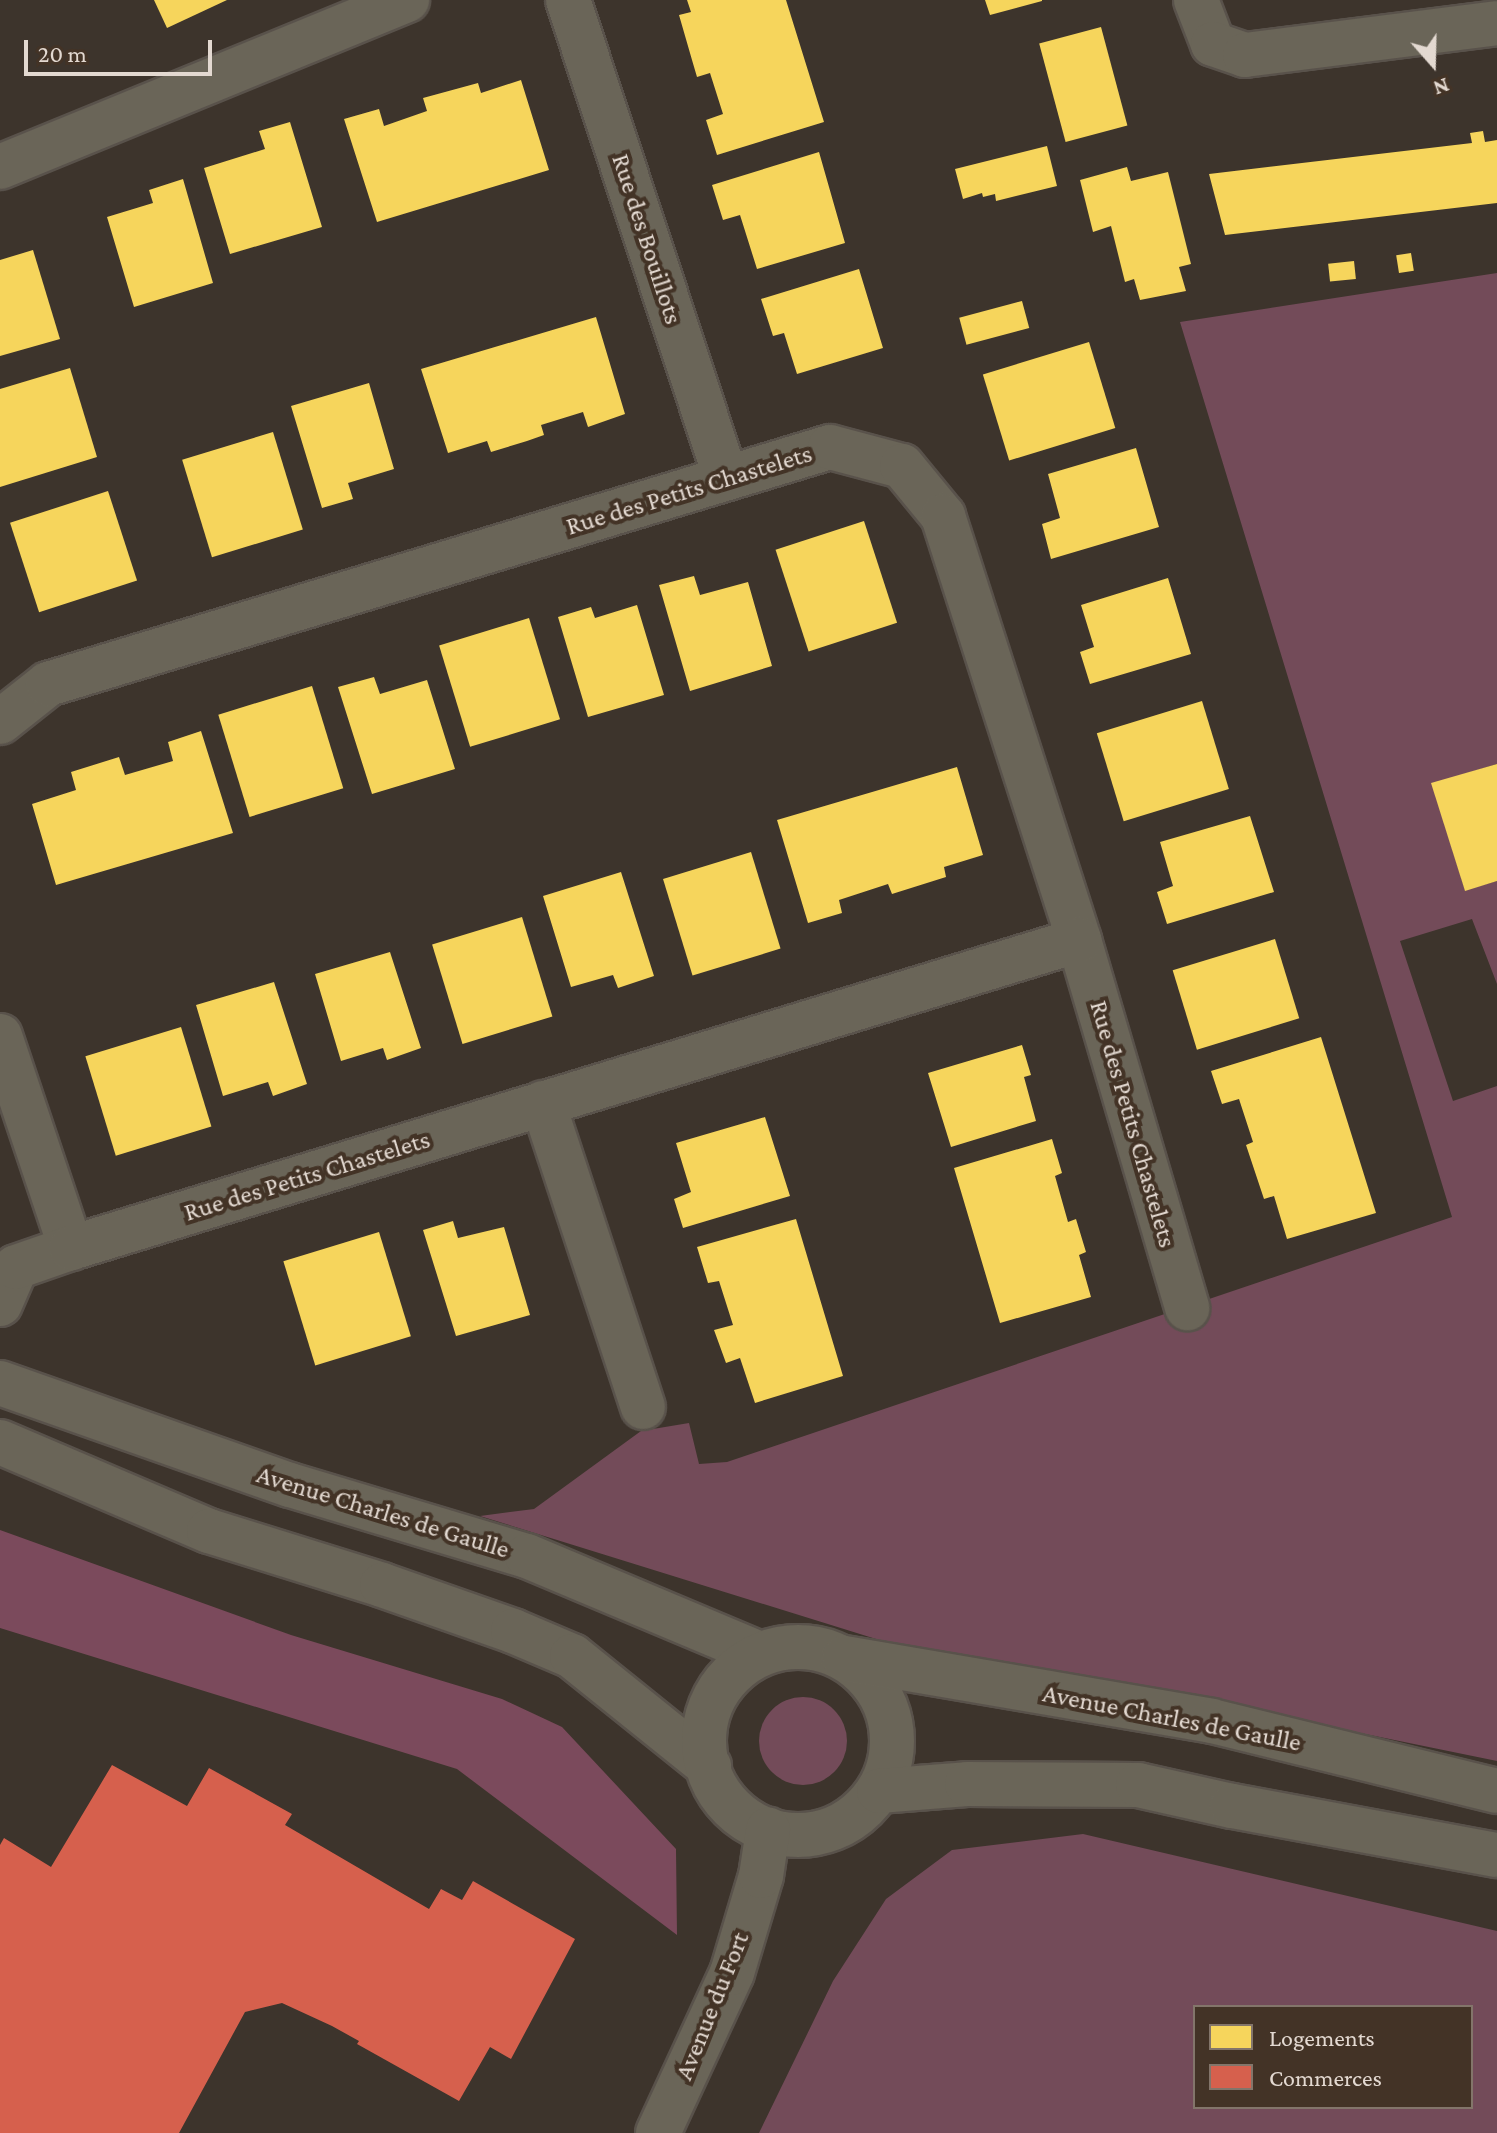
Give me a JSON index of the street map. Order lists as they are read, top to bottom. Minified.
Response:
{"streets":{"street":["Rue des Bouillots","Rue des Petits Chastelets","Avenue Charles de Gaulle","Avenue du Fort"]},"crossings":[["Rue des Bouillots","Rue des Petits Chastelets"],["Avenue Charles de Gaulle","Avenue du Fort"]],"legend":["Logements","Commerces"],"scale_bar":"20 m","north":"bottom"}
